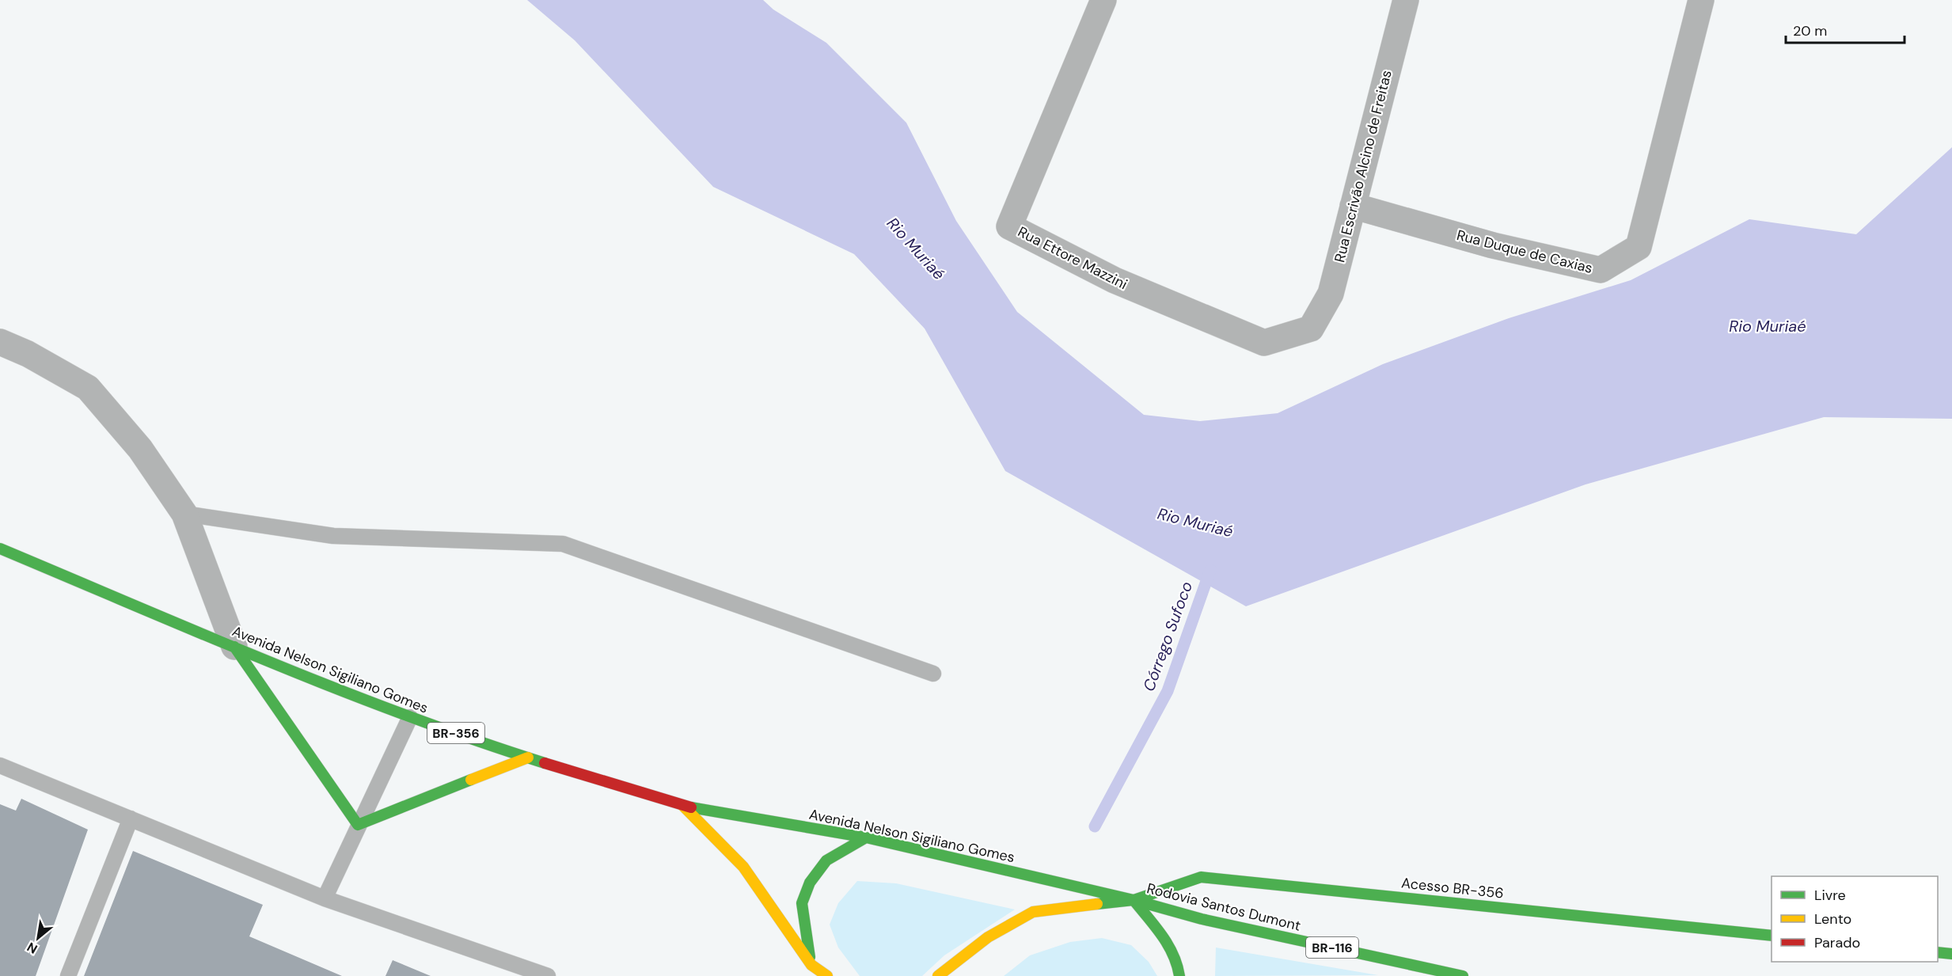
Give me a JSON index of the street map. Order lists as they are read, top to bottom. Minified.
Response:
{"streets":{"main road":["Avenida Nelson Sigiliano Gomes","BR-356","Acesso BR-356","Rodovia Santos Dumont","BR-116"],"street":["Rua Escrivão Alcino de Freitas","Rua Duque de Caxias","Rua Ettore Mazzini"]},"crossings":[["Rua Escrivão Alcino de Freitas","Rua Duque de Caxias"],["Rua Escrivão Alcino de Freitas","Rua Ettore Mazzini"],["Avenida Nelson Sigiliano Gomes","Acesso BR-356"],["Avenida Nelson Sigiliano Gomes","Rodovia Santos Dumont"],["Acesso BR-356","Rodovia Santos Dumont"]],"water":["Rio Muriaé","Córrego Sufoco"],"legend":["Livre","Lento","Parado"],"scale_bar":"20 m","north":"bottom left"}
